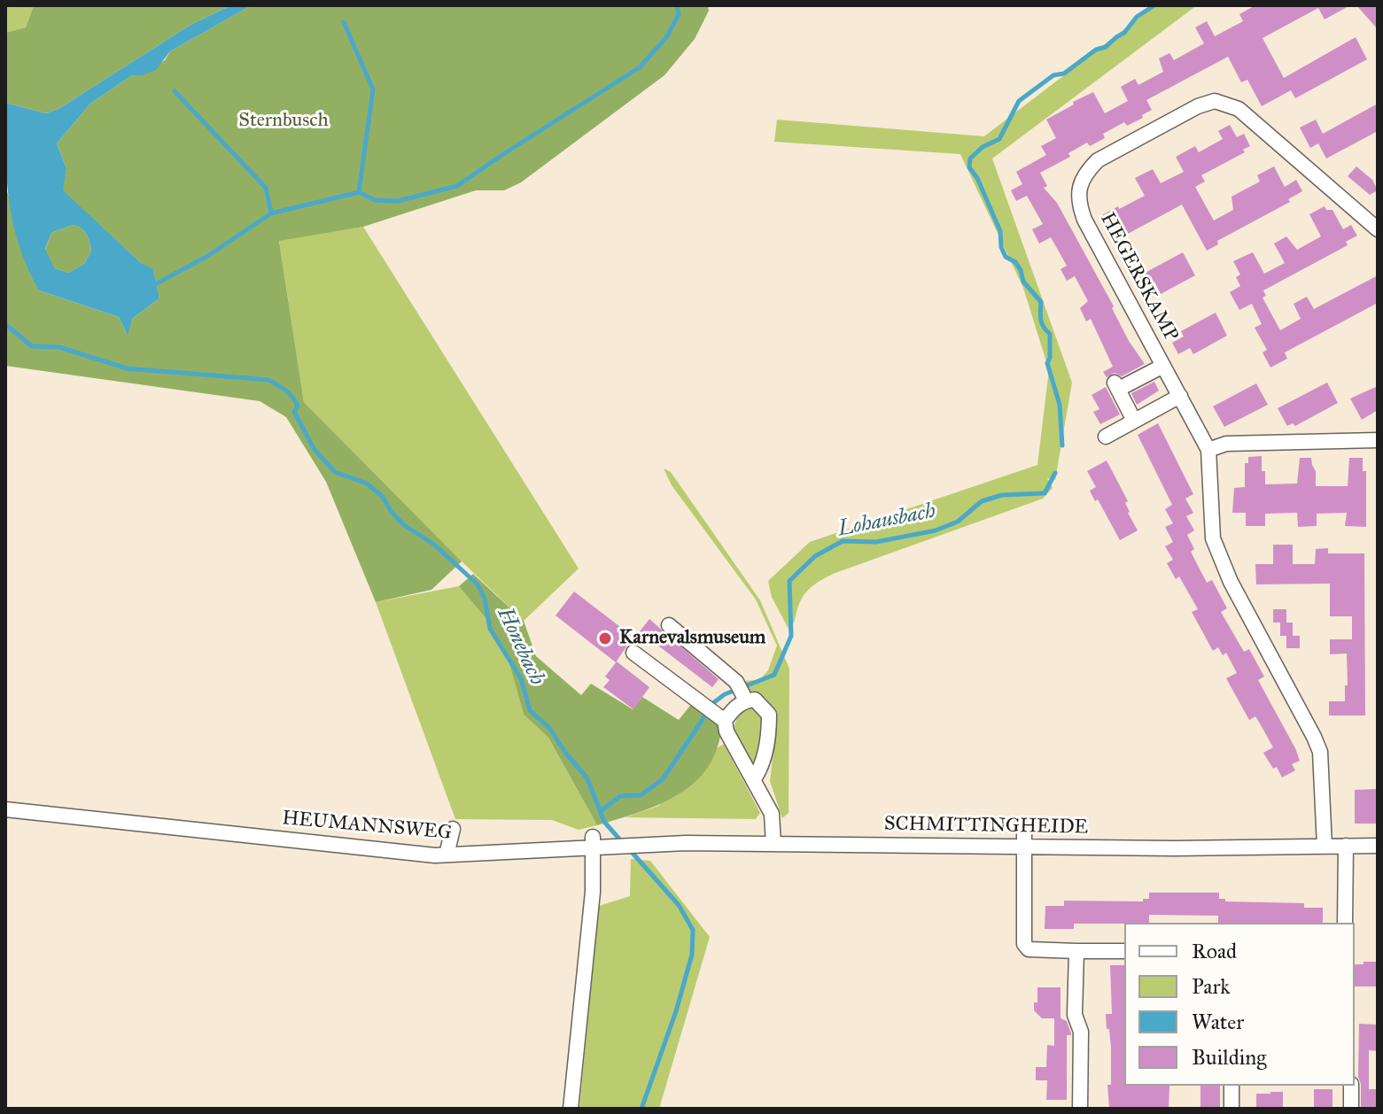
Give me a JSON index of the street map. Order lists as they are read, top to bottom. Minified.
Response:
{"streets":{"street":["HEGERSKAMP","HEUMANNSWEG","SCHMITTINGHEIDE"]},"crossings":[["HEGERSKAMP","SCHMITTINGHEIDE"],["HEUMANNSWEG","SCHMITTINGHEIDE"]],"water":["Lohausbach","Honebach"],"parks":["Sternbusch"],"places":["Karnevalsmuseum"],"legend":["Road","Park","Water","Building"]}
